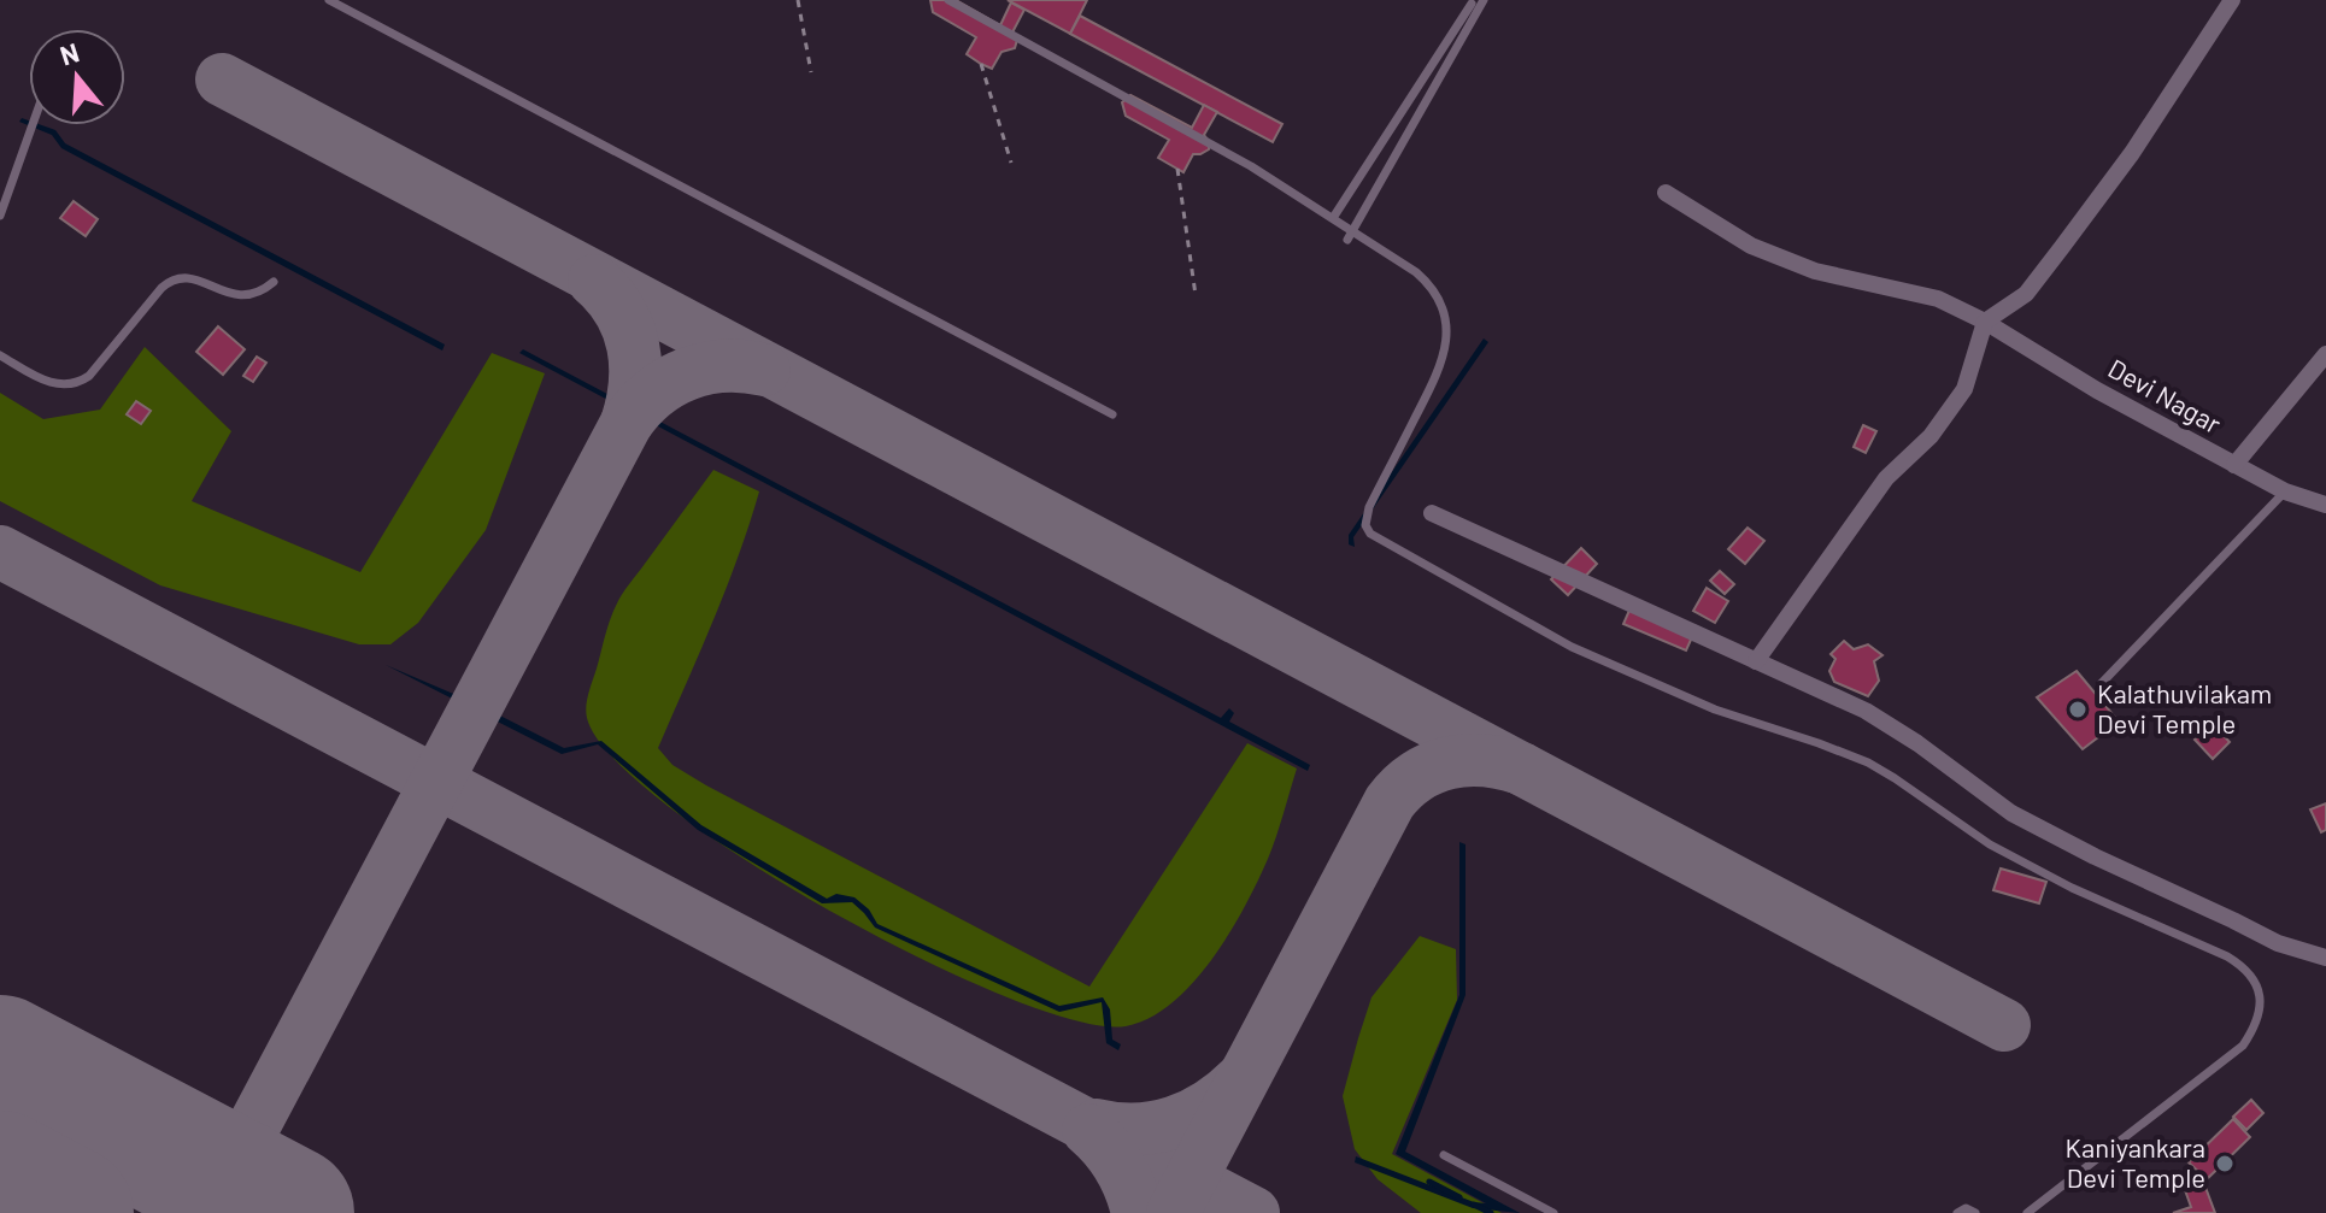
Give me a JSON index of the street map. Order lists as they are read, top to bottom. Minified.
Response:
{"streets":{"street":["Devi Nagar"]},"places":["Kalathuvilakam Devi Temple","Kaniyankara Devi Temple"],"north":"top"}
